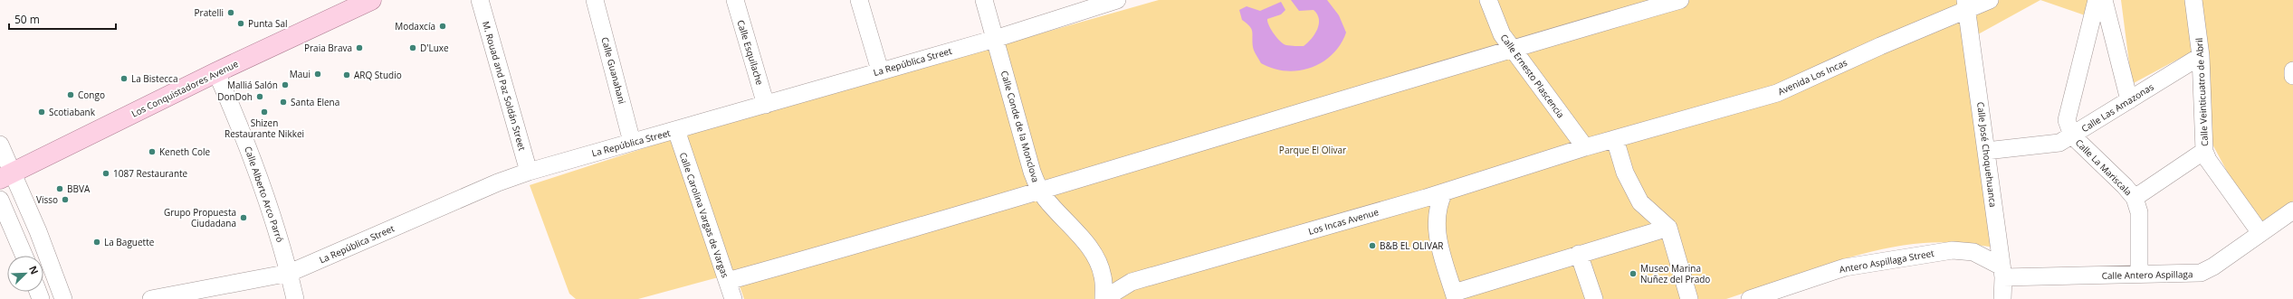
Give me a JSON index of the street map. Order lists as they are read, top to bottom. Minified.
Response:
{"streets":{"main road":["Los Conquistadores Avenue"],"street":["Calle Esquilache","La República Street","Calle Guanahani","Calle Ernesto Plascencia","Avenida Los Incas","M. Rouad and Paz Soldán Street","Calle Veinticuatro de Abril","Calle Las Amazonas","Calle Conde de la Monclova","Calle José Choquehuanca","Calle La Mariscala","Calle Alberto Arco Parró","Calle Carolina Vargas de Vargas","Los Incas Avenue","Antero Aspillaga Street","Calle Antero Aspillaga"]},"crossings":[["Calle Esquilache","La República Street"],["La República Street","Calle Guanahani"],["La República Street","M. Rouad and Paz Soldán Street"],["La República Street","Calle Conde de la Monclova"],["La República Street","Calle Alberto Arco Parró"],["La República Street","Calle Carolina Vargas de Vargas"],["Calle Ernesto Plascencia","Avenida Los Incas"],["Calle Ernesto Plascencia","Los Incas Avenue"],["Avenida Los Incas","Calle José Choquehuanca"],["Avenida Los Incas","Los Incas Avenue"],["Los Conquistadores Avenue","Calle Alberto Arco Parró"],["Calle Veinticuatro de Abril","Calle Las Amazonas"],["Calle Veinticuatro de Abril","Calle Antero Aspillaga"],["Calle Las Amazonas","Calle José Choquehuanca"],["Calle Las Amazonas","Calle La Mariscala"],["Calle Conde de la Monclova","Los Incas Avenue"],["Calle José Choquehuanca","Antero Aspillaga Street"],["Calle José Choquehuanca","Calle Antero Aspillaga"],["Calle La Mariscala","Calle Antero Aspillaga"],["Antero Aspillaga Street","Calle Antero Aspillaga"]],"parks":["Parque El Olivar"],"places":["Pratelli","Punta Sal","Modaxcía","Praia Brava","D'Luxe","Maui","ARQ Studio","La Bistecca","Malliá Salón","Congo","DonDoh","Santa Elena","Scotiabank","Shizen Restaurante Nikkei","Keneth Cole","1087 Restaurante","BBVA","Visso","Grupo Propuesta Ciudadana","La Baguette","B&B EL OLIVAR","Museo Marina Nuñez del Prado"],"scale_bar":"50 m","north":"top right"}
